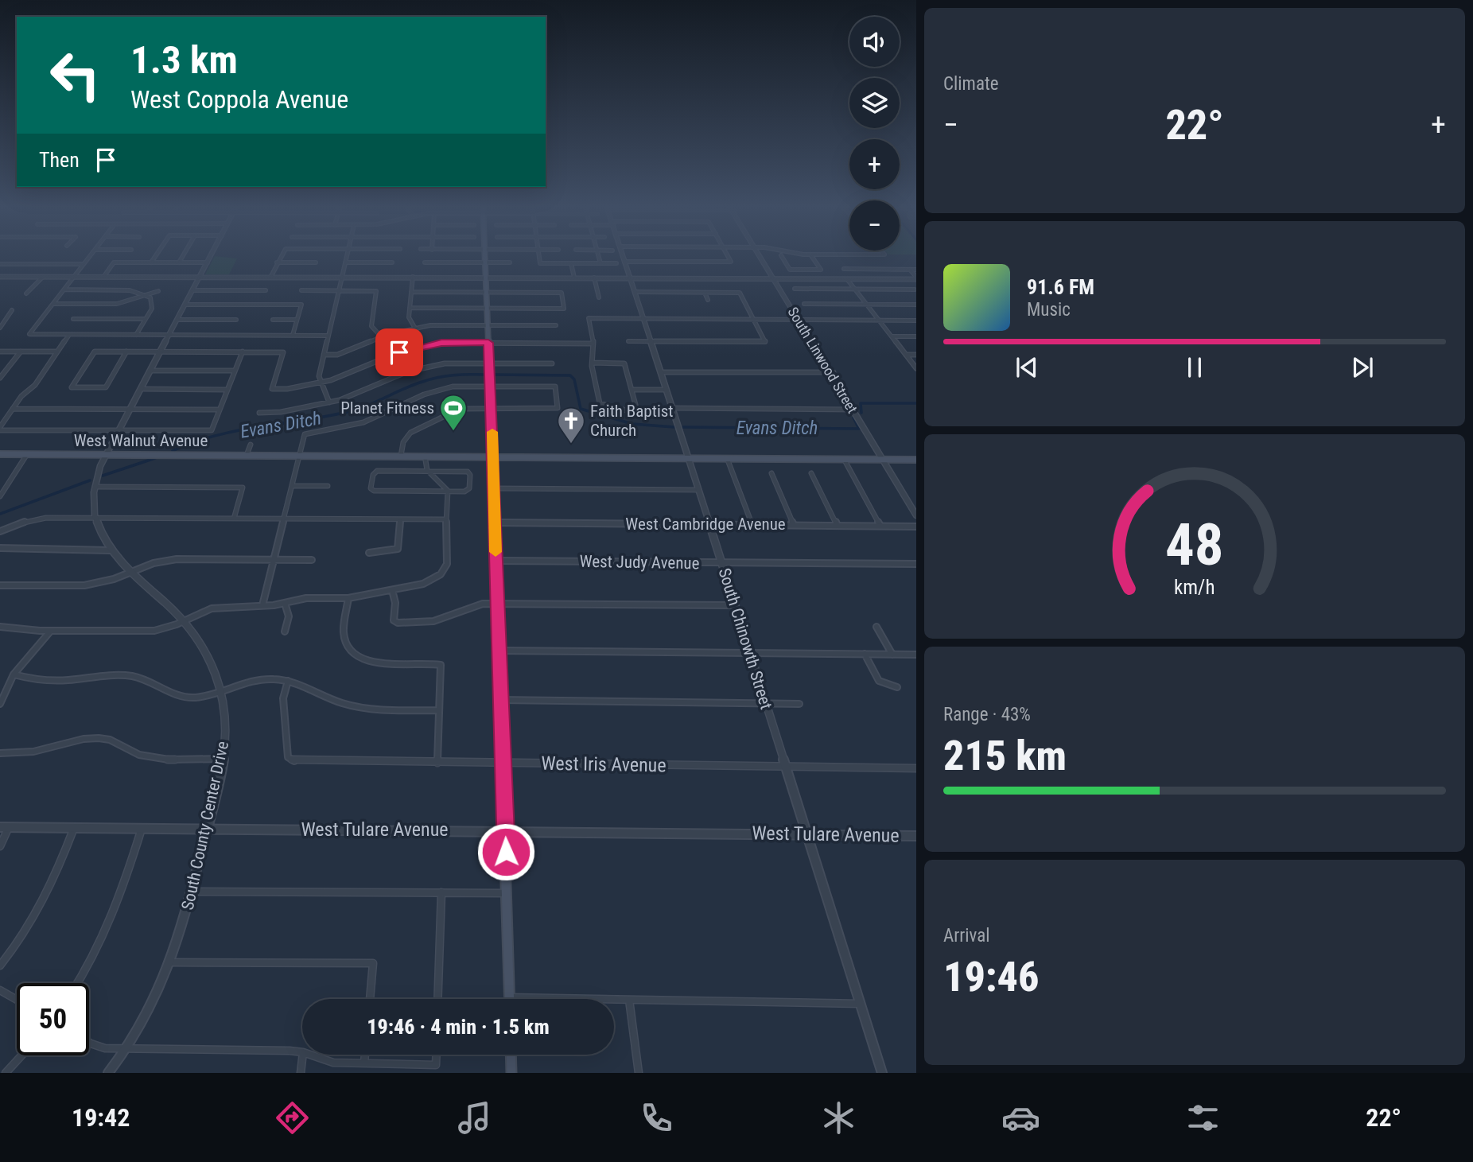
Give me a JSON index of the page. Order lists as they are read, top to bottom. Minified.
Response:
{"streets":{"main road":["West Walnut Avenue"],"street":["South Linwood Street","West Cambridge Avenue","West Judy Avenue","South Chinowth Street","West Iris Avenue","South County Center Drive","West Tulare Avenue"]},"crossings":[["South Linwood Street","West Walnut Avenue"],["West Walnut Avenue","South Chinowth Street"],["West Walnut Avenue","South County Center Drive"],["West Cambridge Avenue","South Chinowth Street"],["West Judy Avenue","South Chinowth Street"],["South Chinowth Street","West Iris Avenue"],["South Chinowth Street","West Tulare Avenue"],["South County Center Drive","West Tulare Avenue"]],"water":["Evans Ditch"],"places":{"sports":["Planet Fitness"],"church":["Faith Baptist Church"]},"page":{"tile":["Climate",["Range · 43%","215 km"],["Arrival","19:46"]],"map_buttons":["+","−"],"turn":["1.3 km","West Coppola Avenue"],"heat":["−","22°","+"],"then":"Then","song":["91.6 FM","Music"],"limit":"50","trip":"19:46 · 4 min · 1.5 km","tabs":["19:42","22°"],"gauge":["48","km/h"]}}
